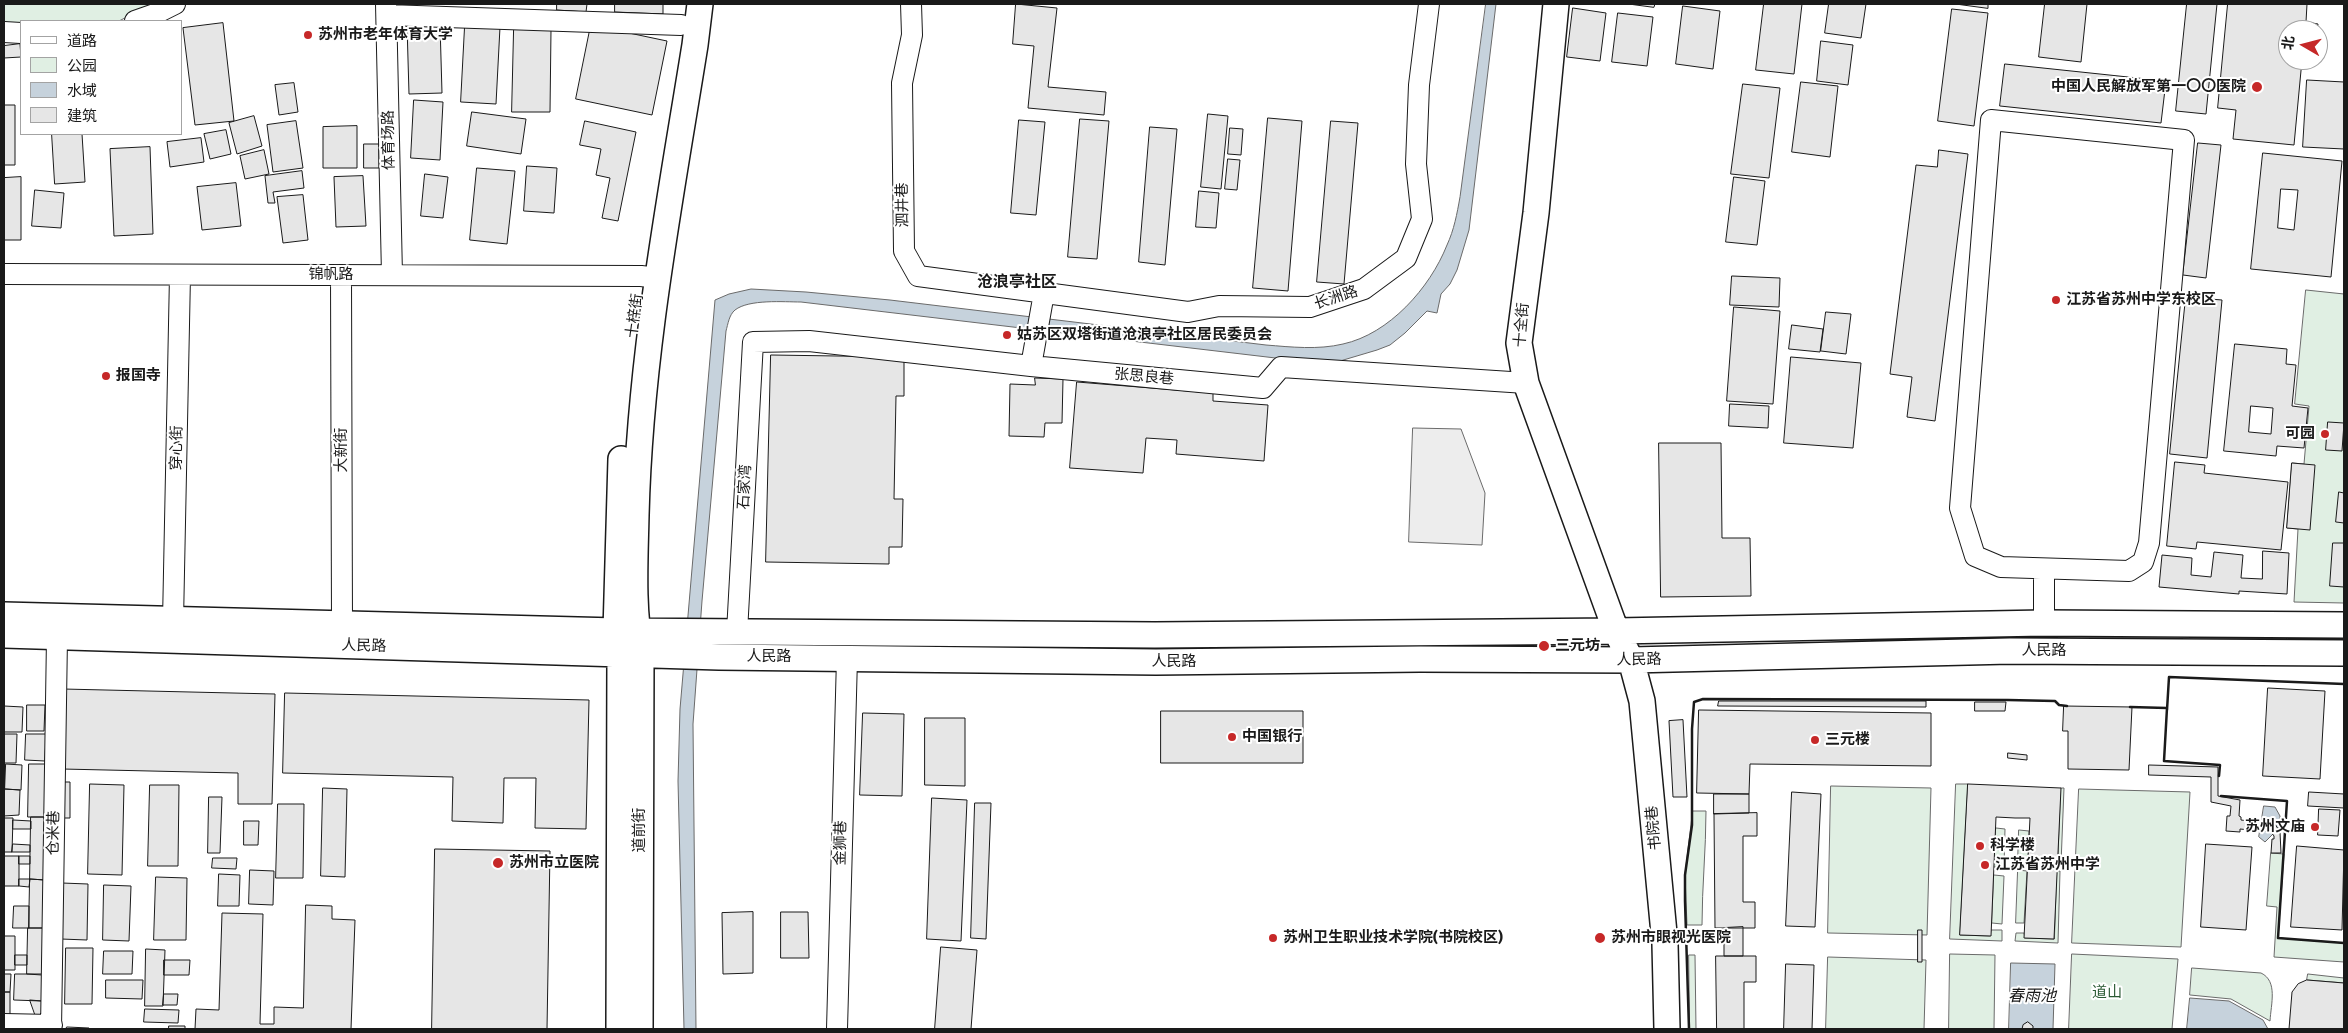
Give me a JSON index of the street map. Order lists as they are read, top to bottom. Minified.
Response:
{"streets":{"main road":["十梓街","十全街","人民路","书院巷","道前街"],"street":["体育场路","泗井巷","锦帆路","长洲路","张思良巷","穿心街","大新街","石家湾","仓米巷","金狮巷"]},"crossings":[["体育场路","锦帆路"],["泗井巷","长洲路"],["锦帆路","十梓街"],["锦帆路","穿心街"],["锦帆路","大新街"],["十梓街","人民路"],["十梓街","道前街"],["十全街","张思良巷"],["十全街","人民路"],["十全街","书院巷"],["张思良巷","石家湾"],["穿心街","人民路"],["大新街","人民路"],["石家湾","人民路"],["人民路","书院巷"],["人民路","道前街"],["人民路","仓米巷"],["人民路","金狮巷"]],"districts":["沧浪亭社区"],"water":["春雨池"],"parks":["道山"],"places":["苏州市老年体育大学","中国人民解放军第一〇〇医院","江苏省苏州中学东校区","姑苏区双塔街道沧浪亭社区居民委员会","报国寺","可园","三元坊","中国银行","三元楼","苏州文庙","科学楼","苏州市立医院","江苏省苏州中学","苏州卫生职业技术学院(书院校区)","苏州市眼视光医院"],"legend":["道路","公园","水域","建筑"],"north":"left"}
